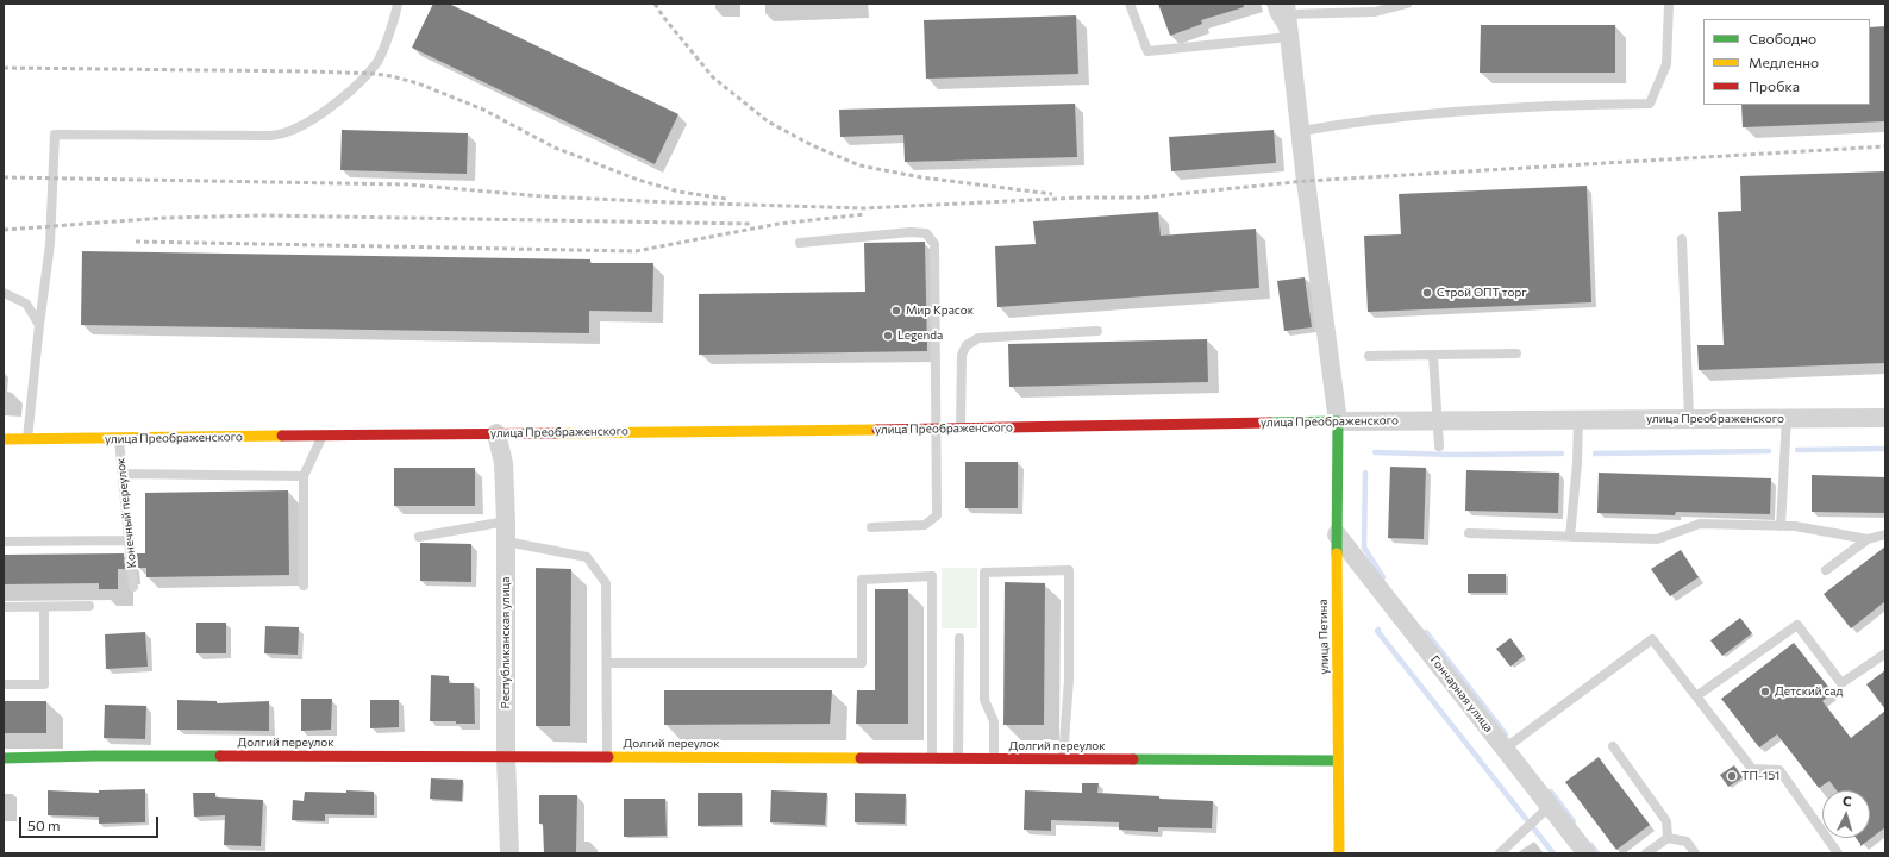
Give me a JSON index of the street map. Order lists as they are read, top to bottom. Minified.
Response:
{"streets":{"street":["улица Преображенского","улица Петина","Республиканская улица","Гончарная улица","Долгий переулок"],"lane":["Конечный переулок"]},"crossings":[["улица Преображенского","Конечный переулок"],["улица Преображенского","улица Петина"],["улица Преображенского","Республиканская улица"],["улица Петина","Гончарная улица"],["улица Петина","Долгий переулок"],["Республиканская улица","Долгий переулок"]],"places":["Строй ОПТ торг","Мир Красок","Legenda","Детский сад","ТП-151"],"legend":["Свободно","Медленно","Пробка"],"scale_bar":"50 m","north":"top"}
